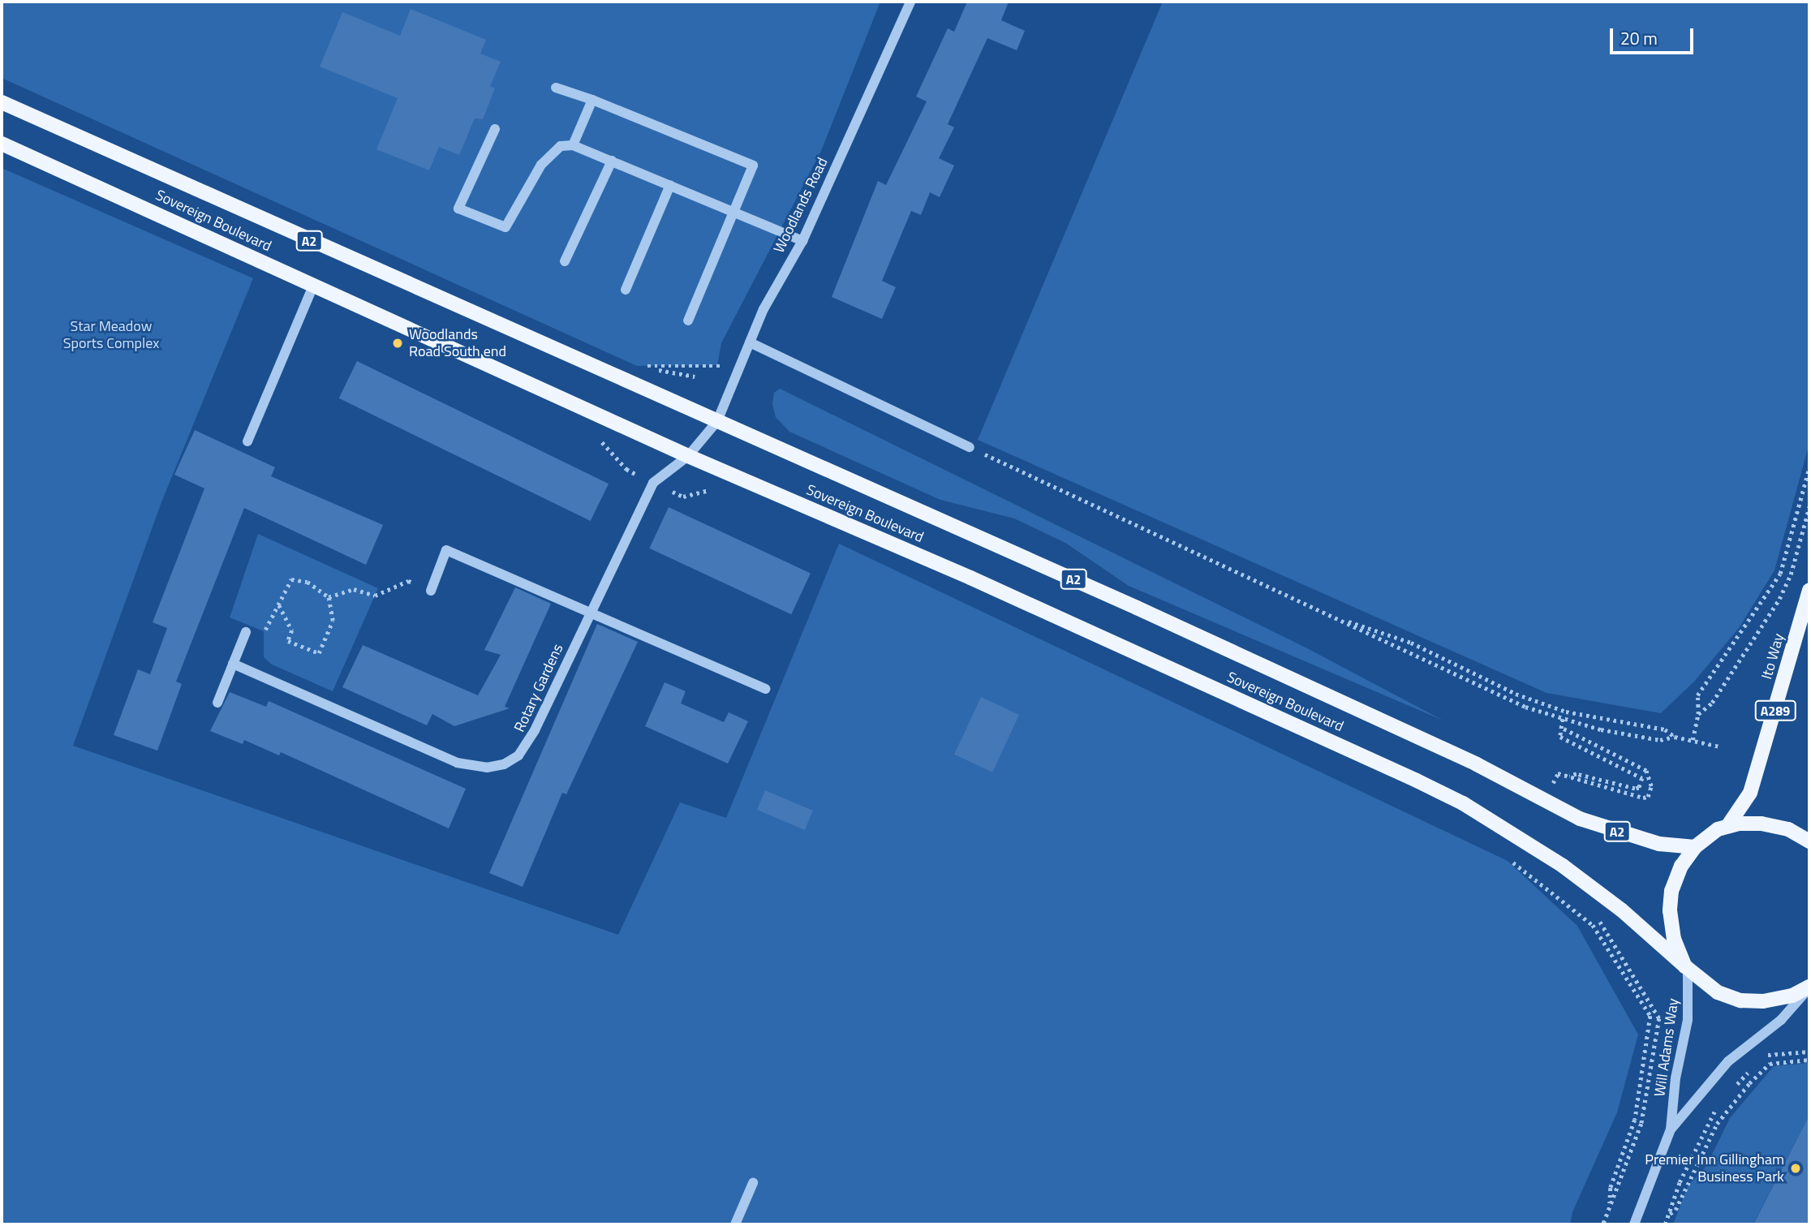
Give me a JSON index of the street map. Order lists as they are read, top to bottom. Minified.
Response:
{"streets":{"main road":["Sovereign Boulevard","A2","Ito Way","A289"],"street":["Woodlands Road","Rotary Gardens","Will Adams Way"]},"crossings":[["Woodlands Road","Sovereign Boulevard"],["Woodlands Road","Rotary Gardens"],["Sovereign Boulevard","Rotary Gardens"],["Sovereign Boulevard","Will Adams Way"]],"parks":["Star Meadow Sports Complex"],"places":["Woodlands Road South end","Premier Inn Gillingham Business Park"],"scale_bar":"20 m"}
